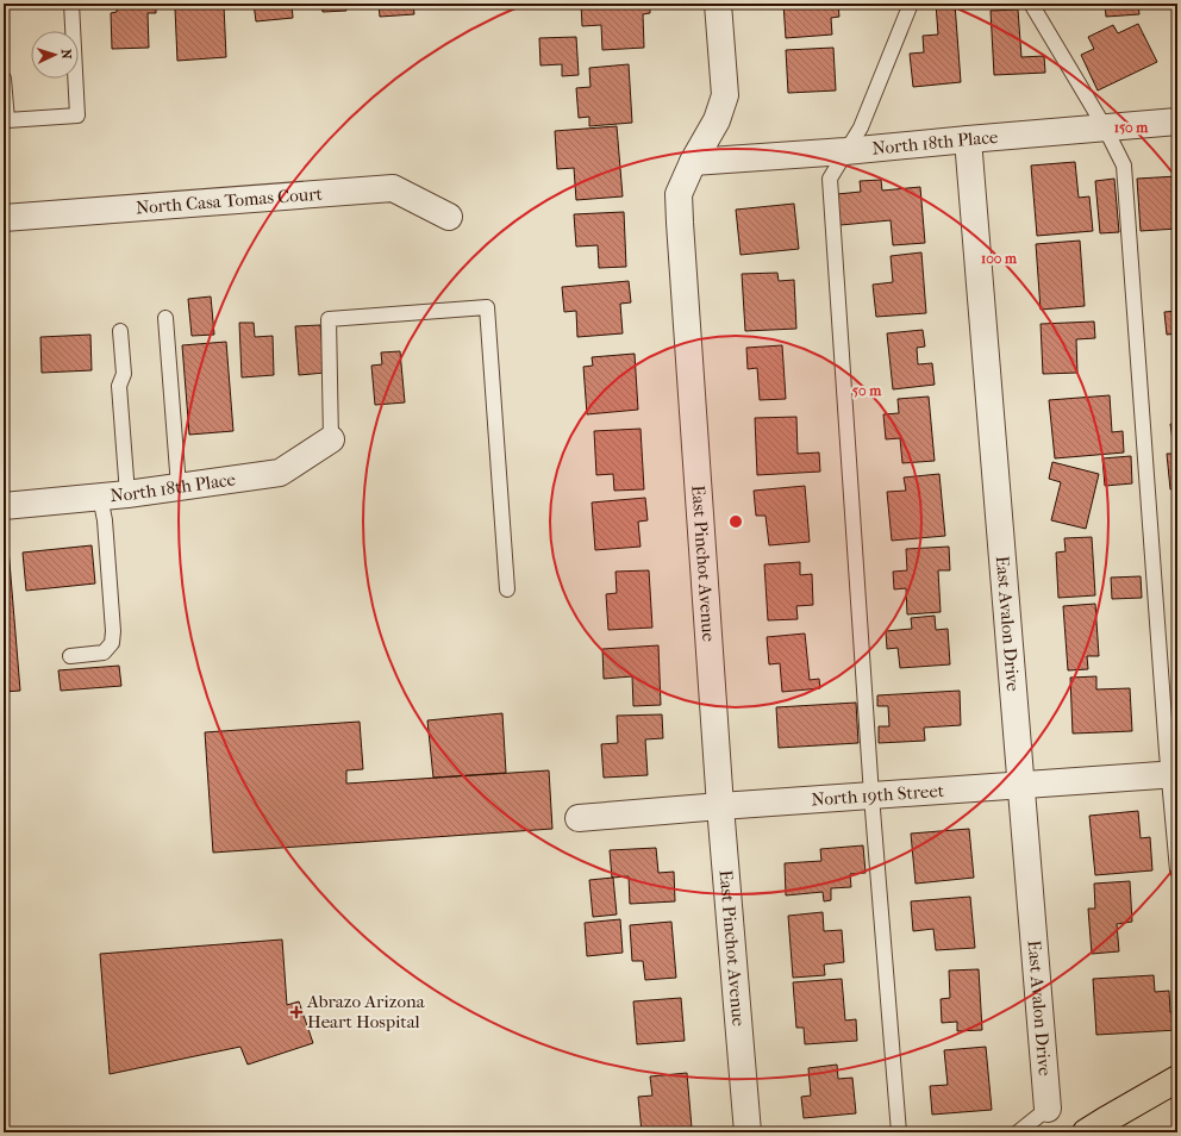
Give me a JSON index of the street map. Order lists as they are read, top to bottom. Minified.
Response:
{"streets":{"street":["North 18th Place","North Casa Tomas Court","East Pinchot Avenue","East Avalon Drive","North 19th Street"]},"crossings":[["North 18th Place","East Pinchot Avenue"],["North 18th Place","East Avalon Drive"],["East Pinchot Avenue","North 19th Street"],["East Avalon Drive","North 19th Street"]],"places":{"health":["Abrazo Arizona Heart Hospital"]},"north":"right","rings":["150 m","100 m","50 m"]}
